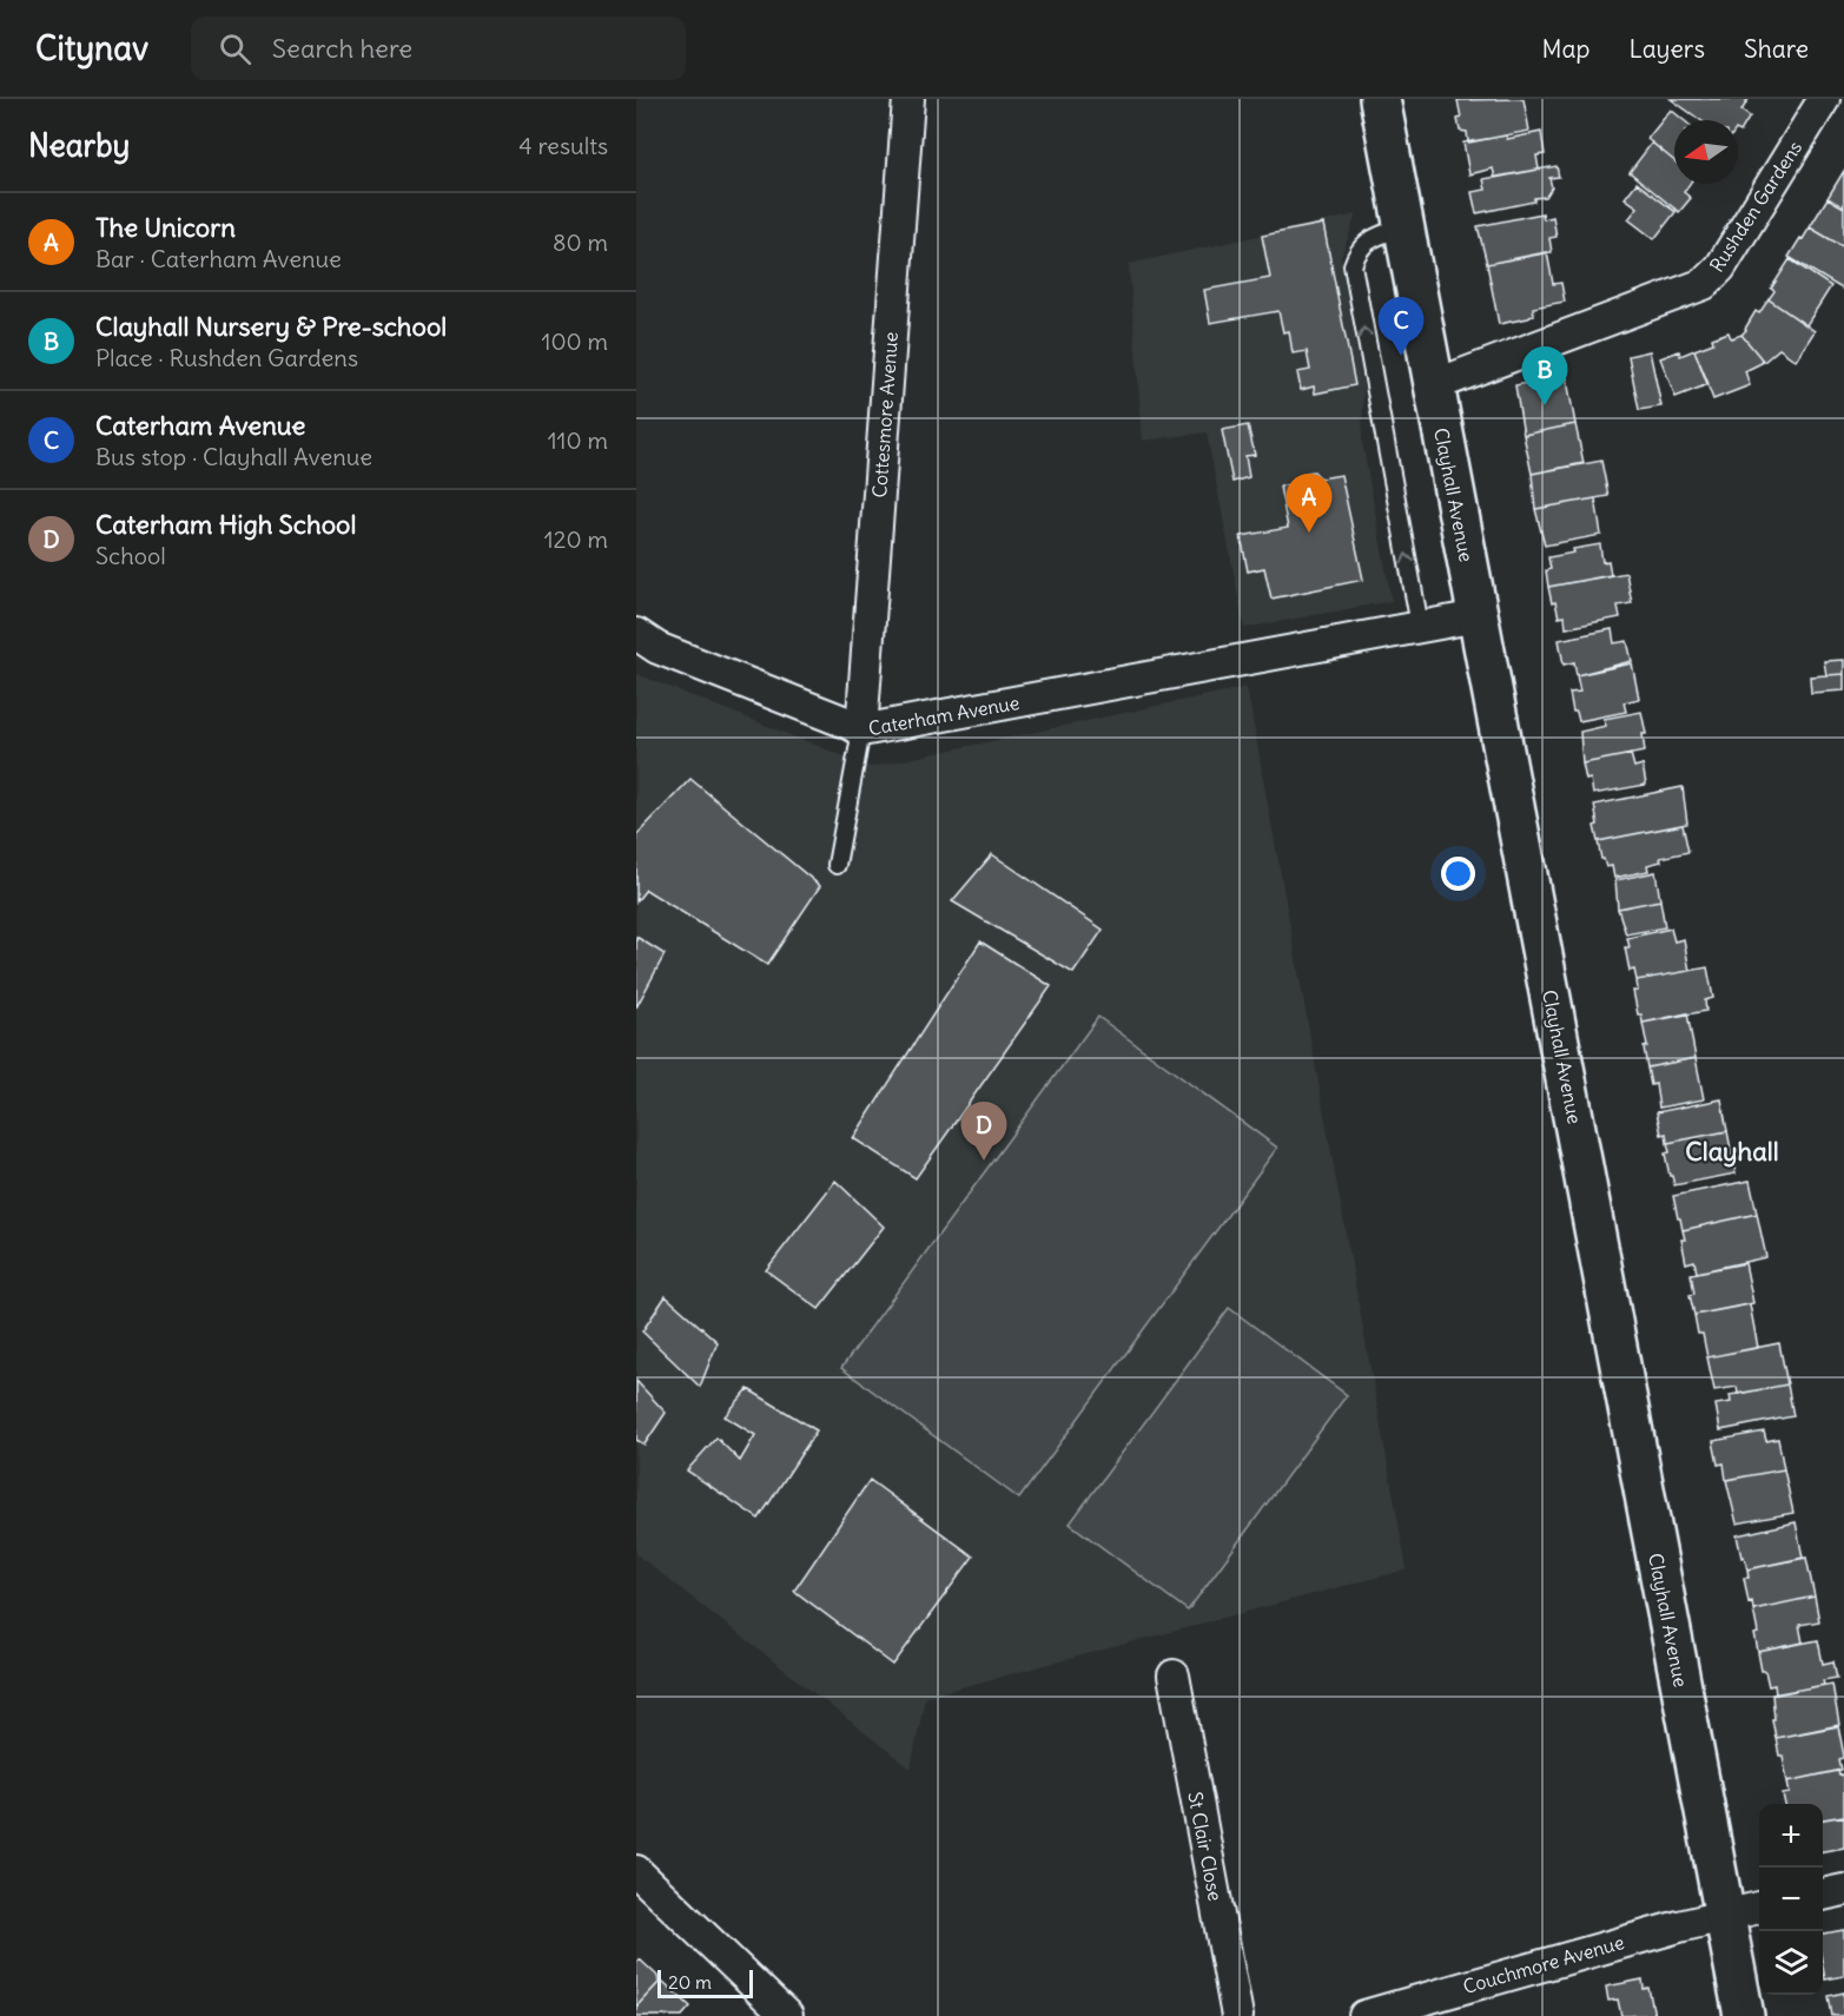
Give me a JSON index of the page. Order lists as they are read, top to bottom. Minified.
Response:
{"streets":{"street":["Rushden Gardens","Cottesmore Avenue","Clayhall Avenue","Caterham Avenue","St Clair Close","Couchmore Avenue"]},"crossings":[["Rushden Gardens","Clayhall Avenue"],["Cottesmore Avenue","Caterham Avenue"],["Clayhall Avenue","Caterham Avenue"],["Clayhall Avenue","Couchmore Avenue"]],"districts":["Clayhall"],"scale_bar":"20 m","north":"left","page":{"header":"Citynav","search":"Search here","nav":["Map","Layers","Share"],"heading":["Nearby","4 results"],"list":[{"mark":"A","name":"The Unicorn","note":"Bar · Caterham Avenue","value":"80 m"},{"mark":"B","name":"Clayhall Nursery & Pre-school","note":"Place · Rushden Gardens","value":"100 m"},{"mark":"C","name":"Caterham Avenue","note":"Bus stop · Clayhall Avenue","value":"110 m"},{"mark":"D","name":"Caterham High School","note":"School","value":"120 m"}],"pins":["C","B","A","D"],"map_buttons":["+","−"],"scale":"20 m"}}
